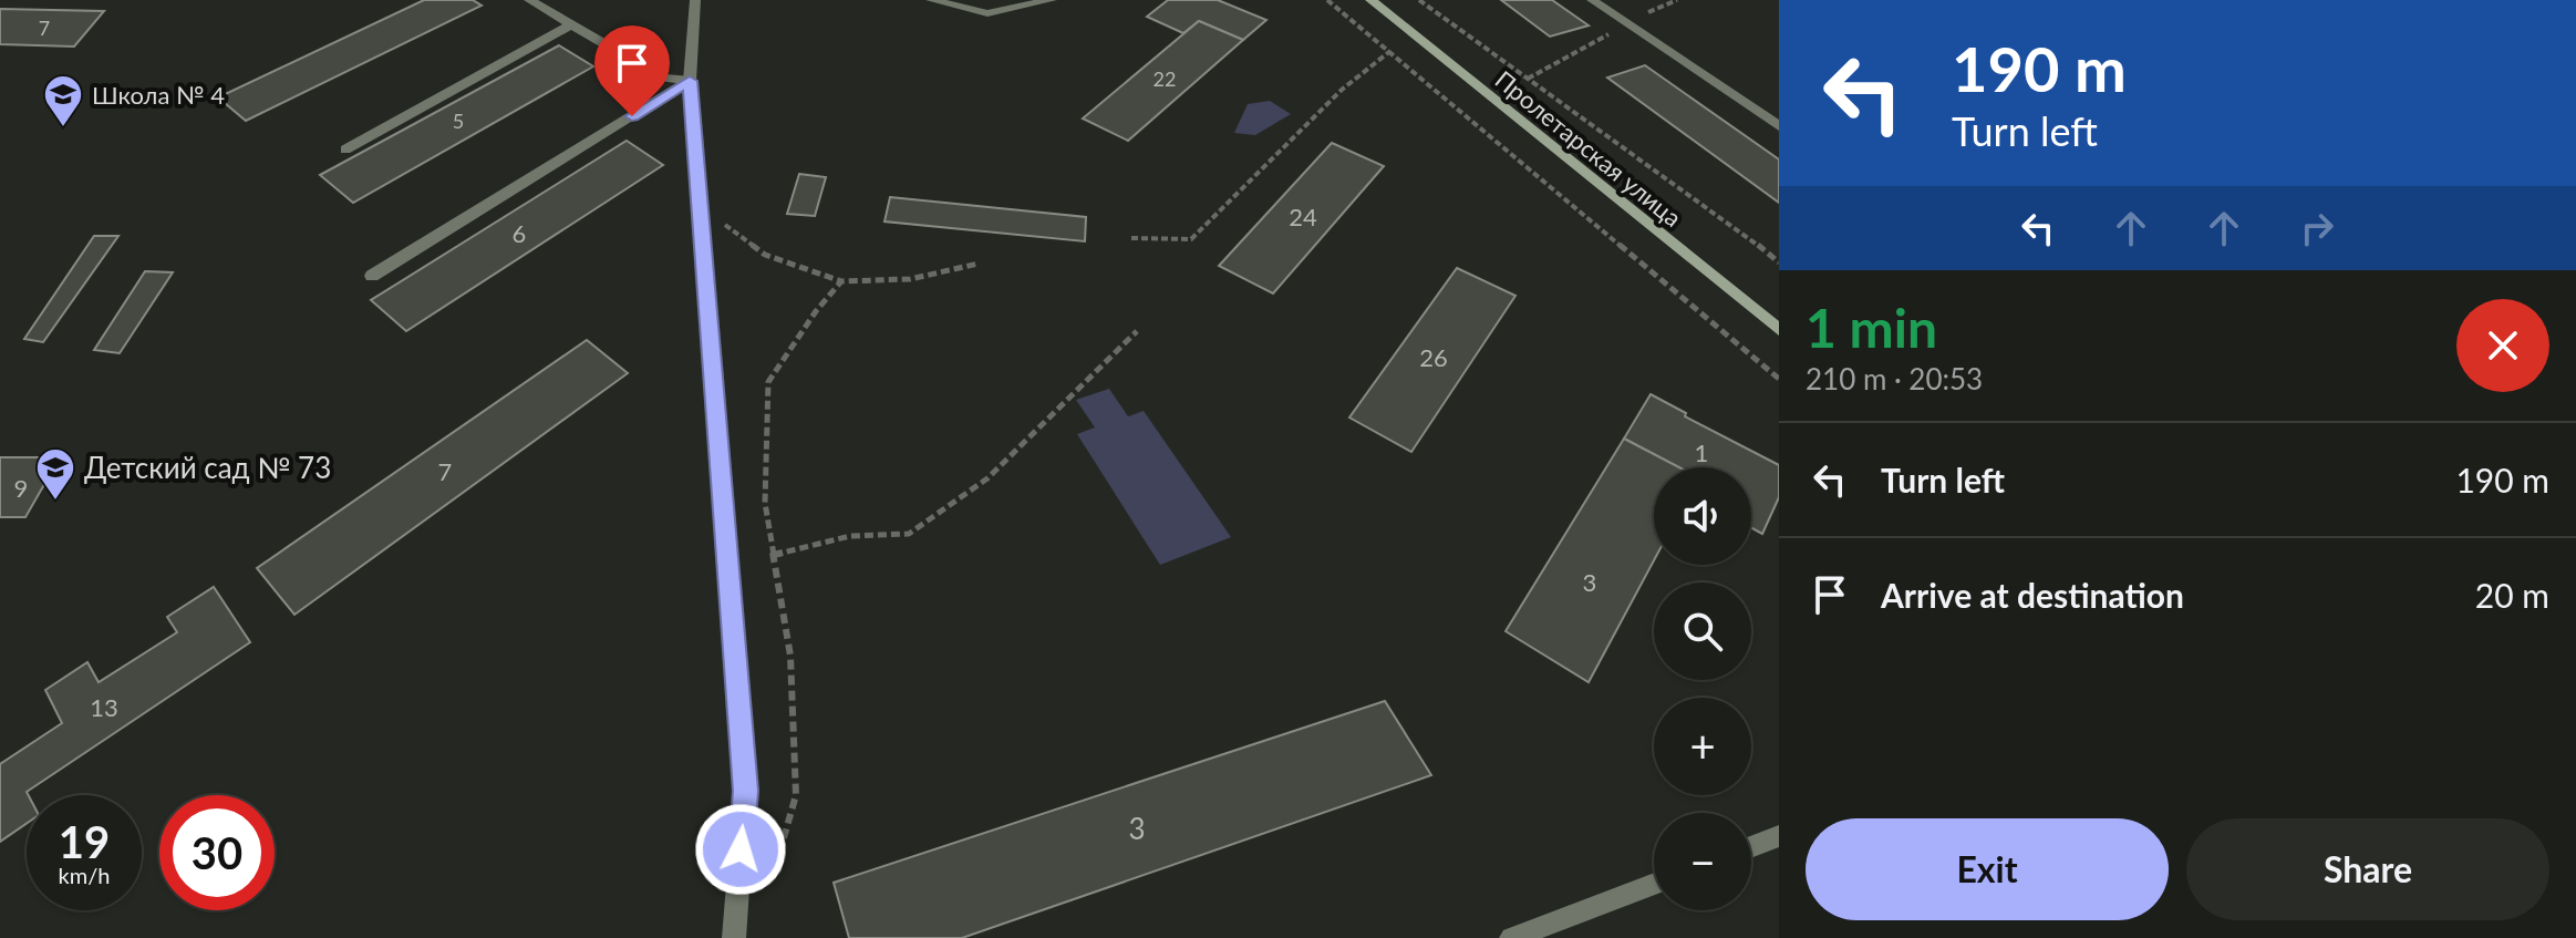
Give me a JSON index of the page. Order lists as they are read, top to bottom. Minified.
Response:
{"streets":{"main road":["Пролетарская улица"]},"places":{"school or university":["Школа № 4","Детский сад № 73"]},"house_numbers":["7","22","5","24","6","26","1","7","9","3","13","3"],"page":{"turn":["190 m","Turn left"],"heading":["1 min","210 m · 20:53"],"list":[{"name":"Turn left","value":"190 m"},{"name":"Arrive at destination","value":"20 m"}],"map_buttons":["+","−"],"speed":"19 km/h","limit":"30","buttons":["Exit","Share"]}}
